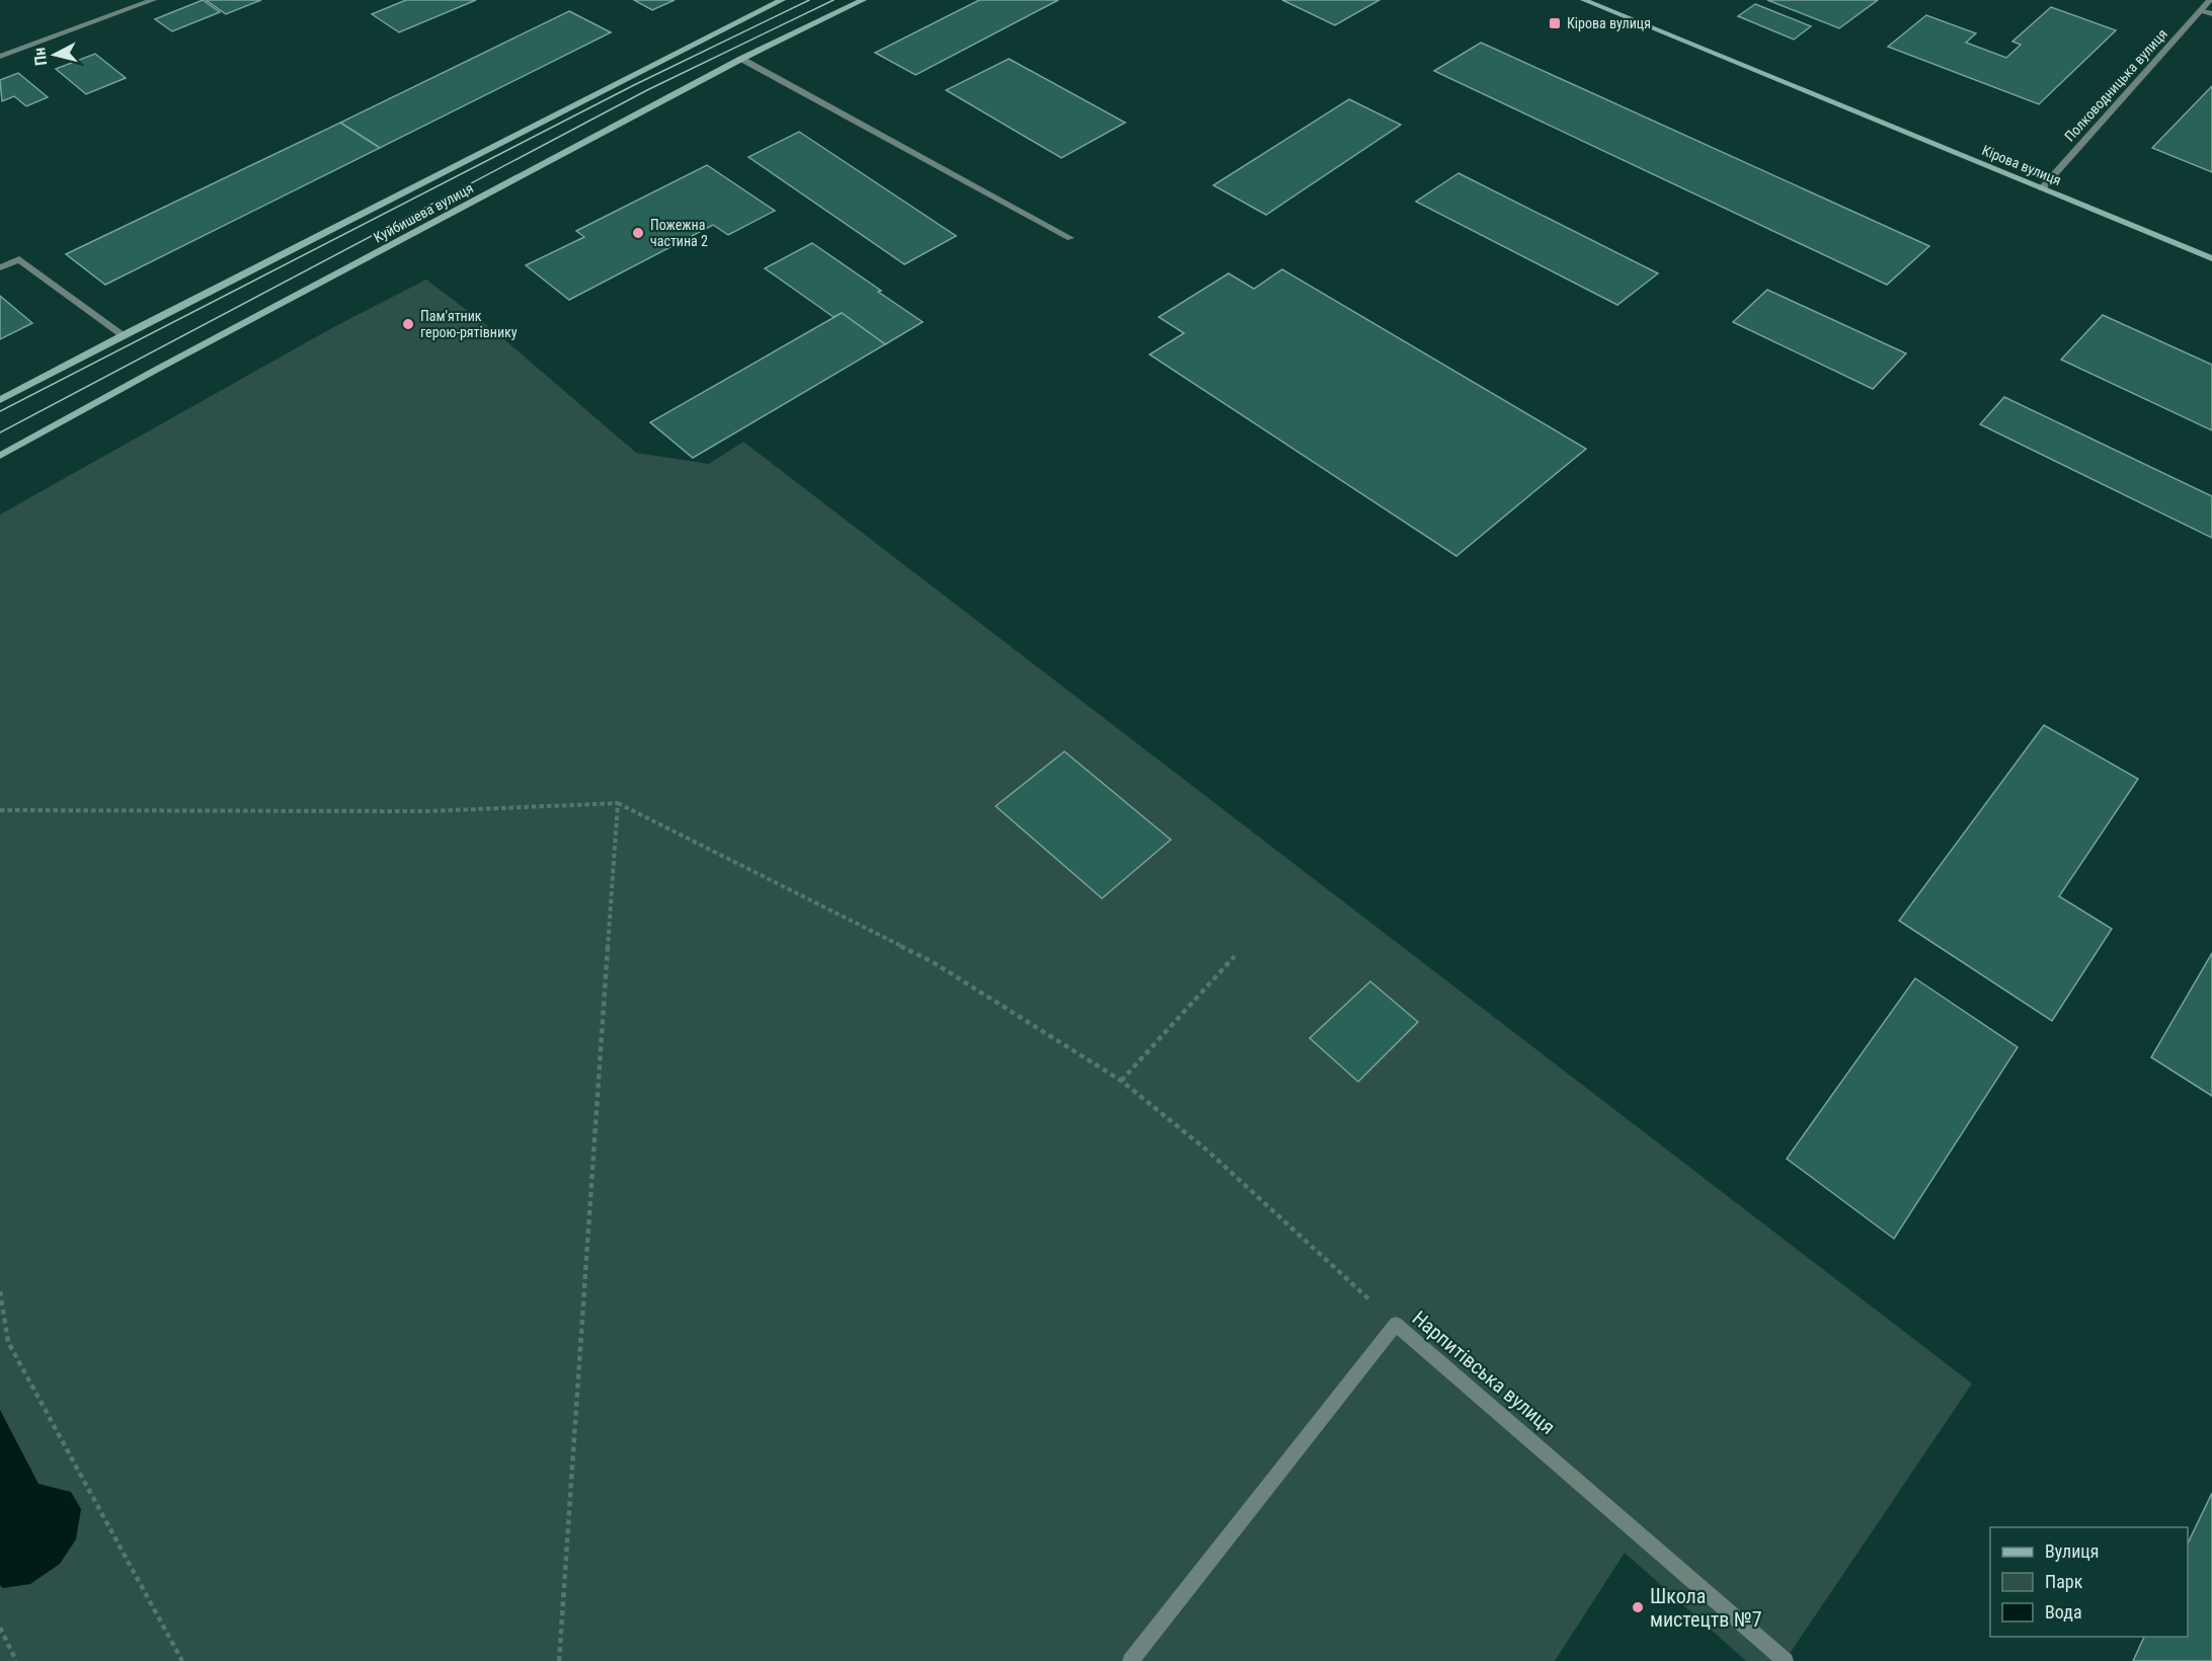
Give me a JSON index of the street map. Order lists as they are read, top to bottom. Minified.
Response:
{"streets":{"main road":["Кірова вулиця","Куйбишева вулиця"],"street":["Полководницька вулиця","Нарпитівська вулиця"]},"crossings":[["Полководницька вулиця","Кірова вулиця"]],"places":{"transit":["Кірова вулиця"],"other":["Пожежна частина 2","Пам'ятник герою-рятівнику","Школа мистецтв №7"]},"legend":["Вулиця","Парк","Вода"],"north":"left"}
